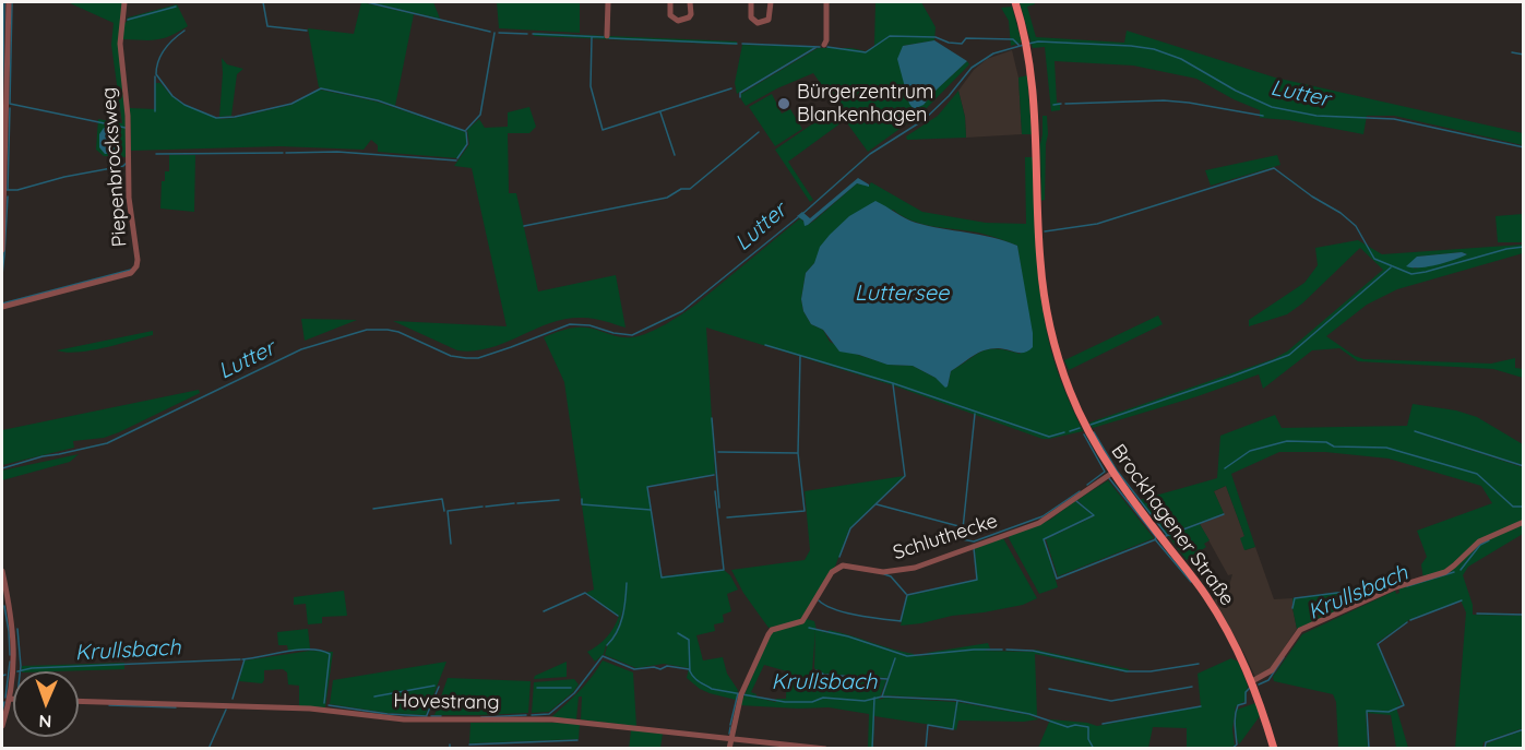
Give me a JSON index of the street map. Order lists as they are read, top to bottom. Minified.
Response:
{"streets":{"main road":["Brockhagener Straße"],"street":["Piepenbrocksweg","Schluthecke","Hovestrang"]},"crossings":[["Brockhagener Straße","Schluthecke"],["Schluthecke","Hovestrang"]],"water":["Lutter","Luttersee","Krullsbach"],"places":["Bürgerzentrum Blankenhagen"],"north":"bottom"}
